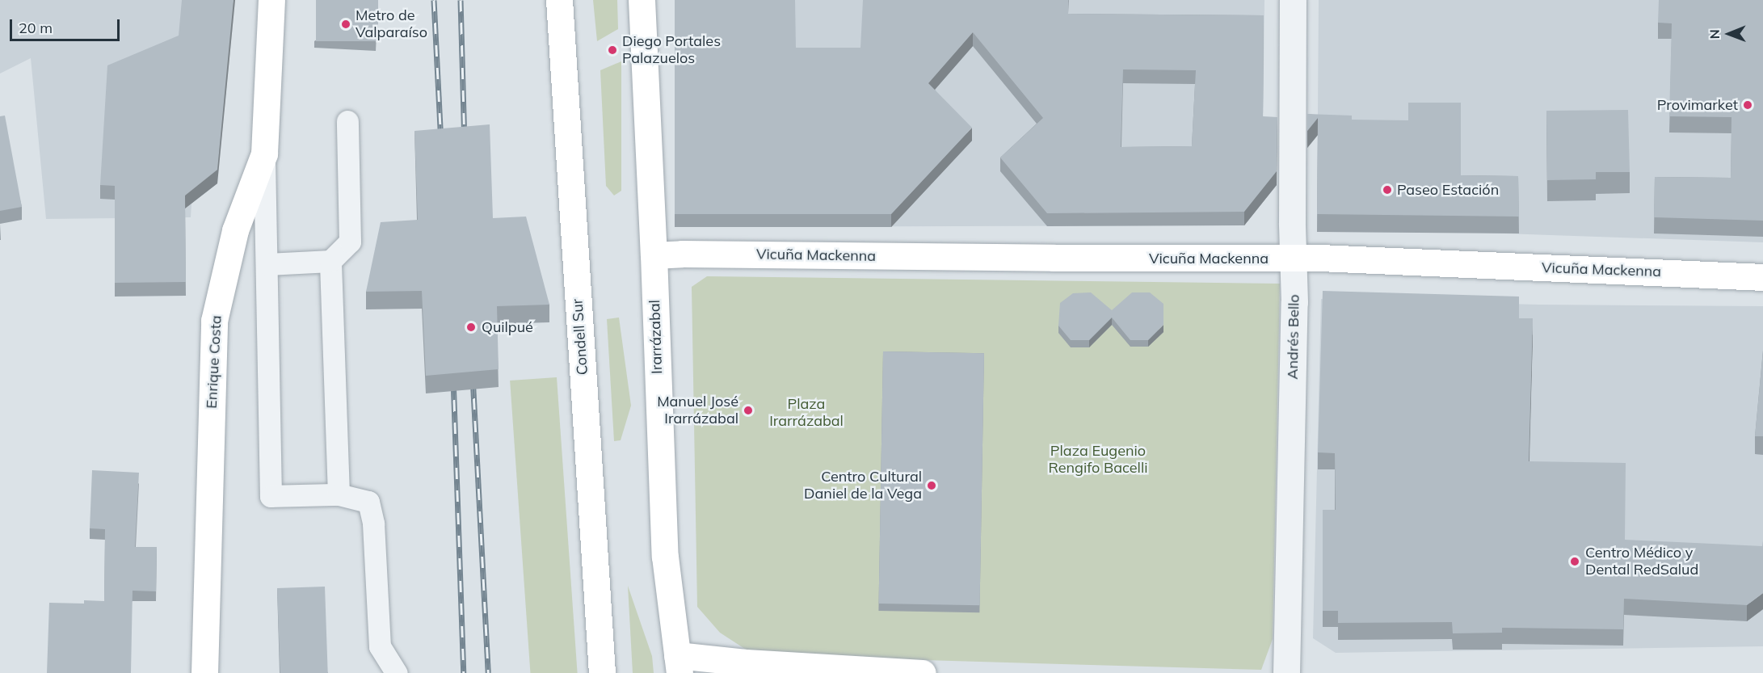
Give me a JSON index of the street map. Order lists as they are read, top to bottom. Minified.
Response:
{"streets":{"street":["Vicuña Mackenna","Condell Sur","Irarrázabal","Andrés Bello","Enrique Costa"]},"crossings":[["Vicuña Mackenna","Irarrázabal"],["Vicuña Mackenna","Andrés Bello"]],"parks":["Plaza Irarrázabal","Plaza Eugenio Rengifo Bacelli"],"places":["Metro de Valparaíso","Diego Portales Palazuelos","Provimarket","Paseo Estación","Quilpué","Manuel José Irarrázabal","Centro Cultural Daniel de la Vega","Centro Médico y Dental RedSalud"],"scale_bar":"20 m","north":"left"}
